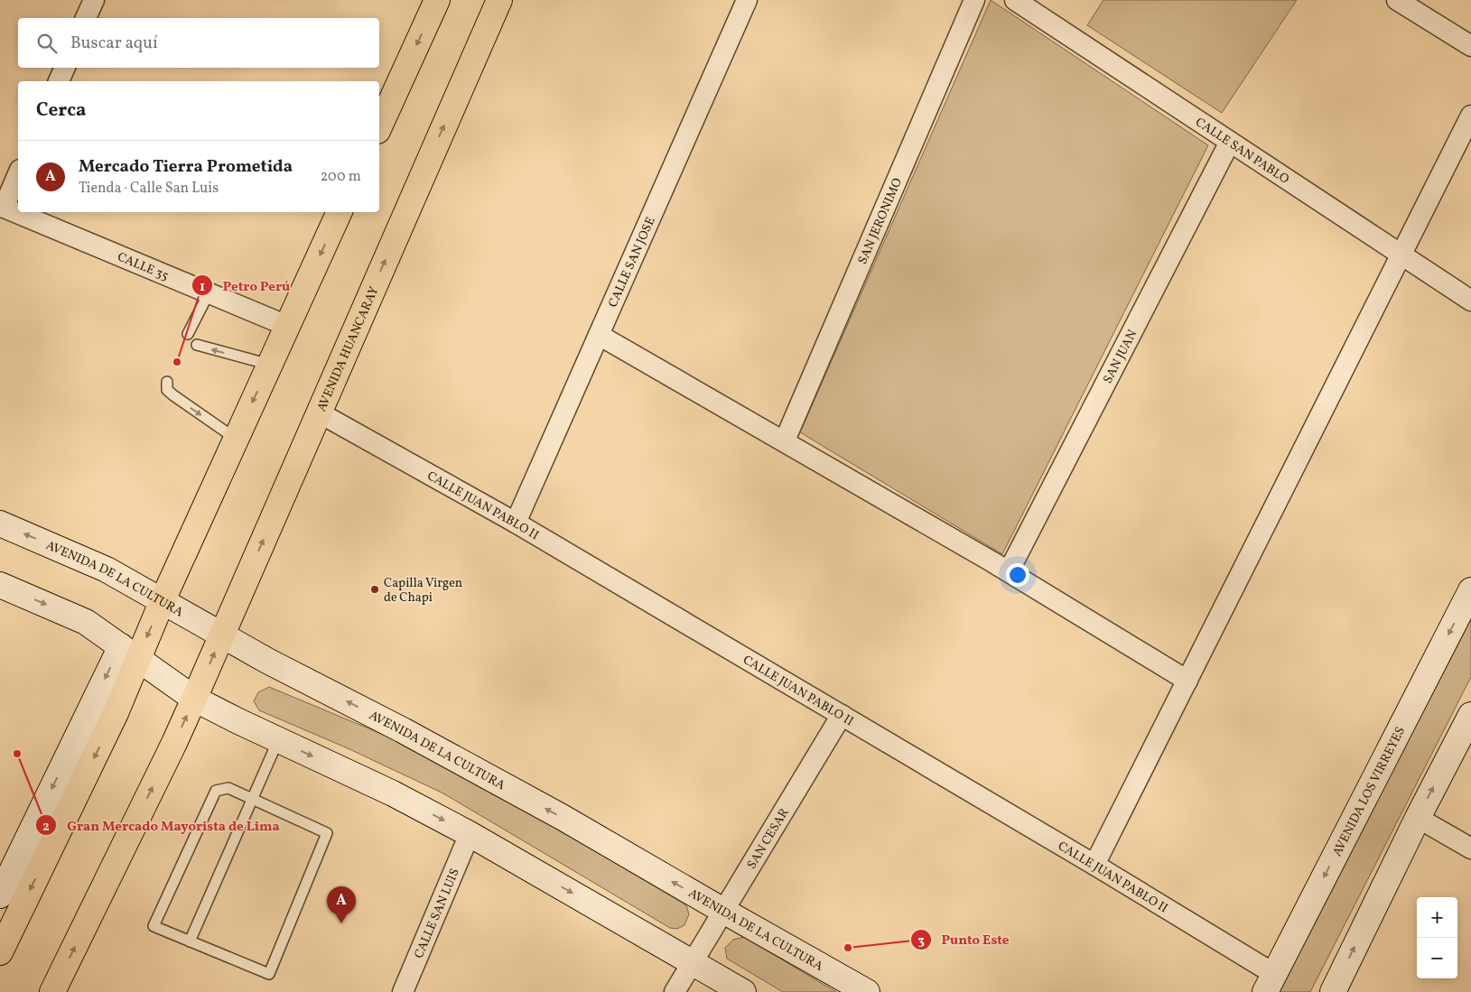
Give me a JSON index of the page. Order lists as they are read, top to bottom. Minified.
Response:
{"streets":{"main road":["AVENIDA HUANCARAY","AVENIDA DE LA CULTURA","AVENIDA LOS VIRREYES"],"street":["CALLE SAN PABLO","SAN JERONIMO","CALLE SAN JOSE","CALLE 35","SAN JUAN","CALLE JUAN PABLO II","SAN CESAR","CALLE SAN LUIS"]},"crossings":[["CALLE SAN PABLO","SAN JUAN"],["CALLE SAN JOSE","CALLE JUAN PABLO II"],["AVENIDA HUANCARAY","CALLE JUAN PABLO II"],["AVENIDA HUANCARAY","AVENIDA DE LA CULTURA"],["CALLE JUAN PABLO II","AVENIDA LOS VIRREYES"],["CALLE JUAN PABLO II","SAN CESAR"],["AVENIDA DE LA CULTURA","SAN CESAR"]],"places":["Petro Perú","Capilla Virgen de Chapi","Gran Mercado Mayorista de Lima","Punto Este"],"page":{"search":"Buscar aquí","heading":"Cerca","list":[{"mark":"A","name":"Mercado Tierra Prometida","note":"Tienda · Calle San Luis","value":"200 m"}],"pins":"A","map_buttons":["+","−"]}}
